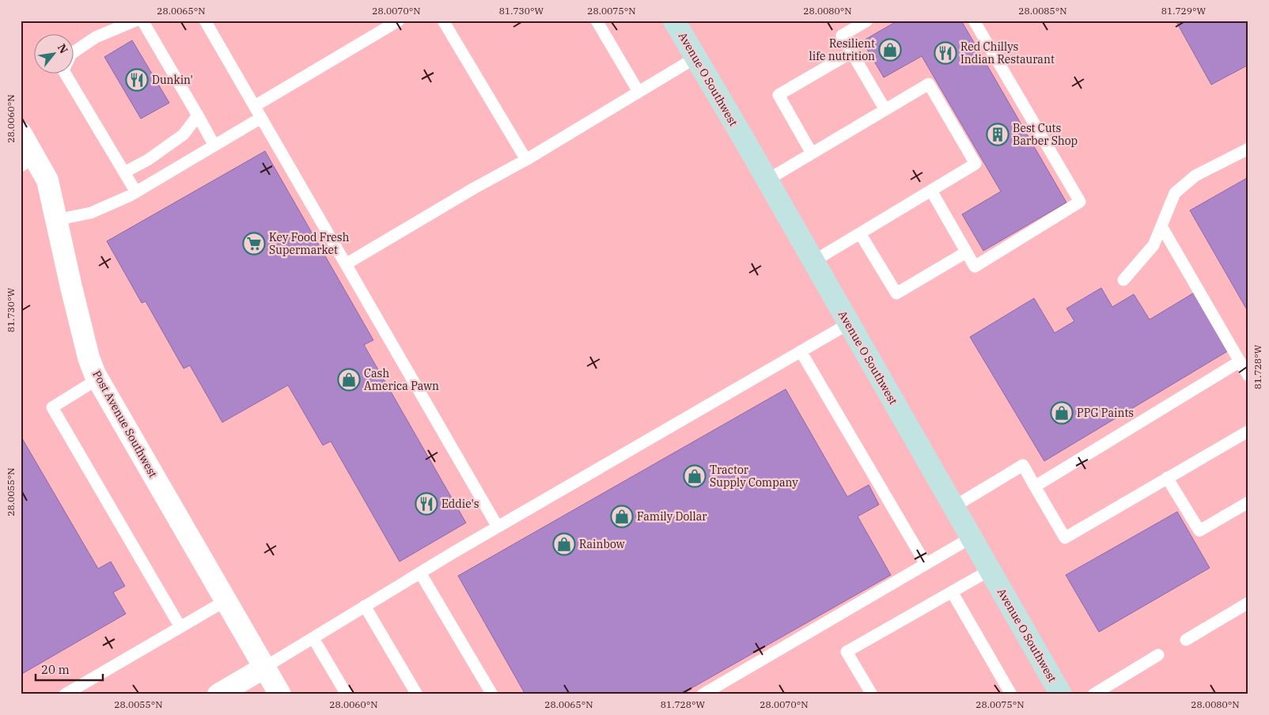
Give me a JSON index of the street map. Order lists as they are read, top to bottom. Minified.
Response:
{"streets":{"street":["Avenue O Southwest","Post Avenue Southwest"]},"places":{"shop":["Resilient life nutrition","Cash America Pawn","PPG Paints","Tractor Supply Company","Family Dollar","Rainbow"],"restaurant":["Red Chillys Indian Restaurant","Dunkin'","Eddie's"],"building":["Best Cuts Barber Shop"],"supermarket":["Key Food Fresh Supermarket"]},"scale_bar":"20 m","north":"top right","coordinates":["28.0065°N","28.0070°N","81.730°W","28.0075°N","28.0080°N","28.0085°N","81.729°W","28.0060°N","81.728°W","28.0055°N"]}
